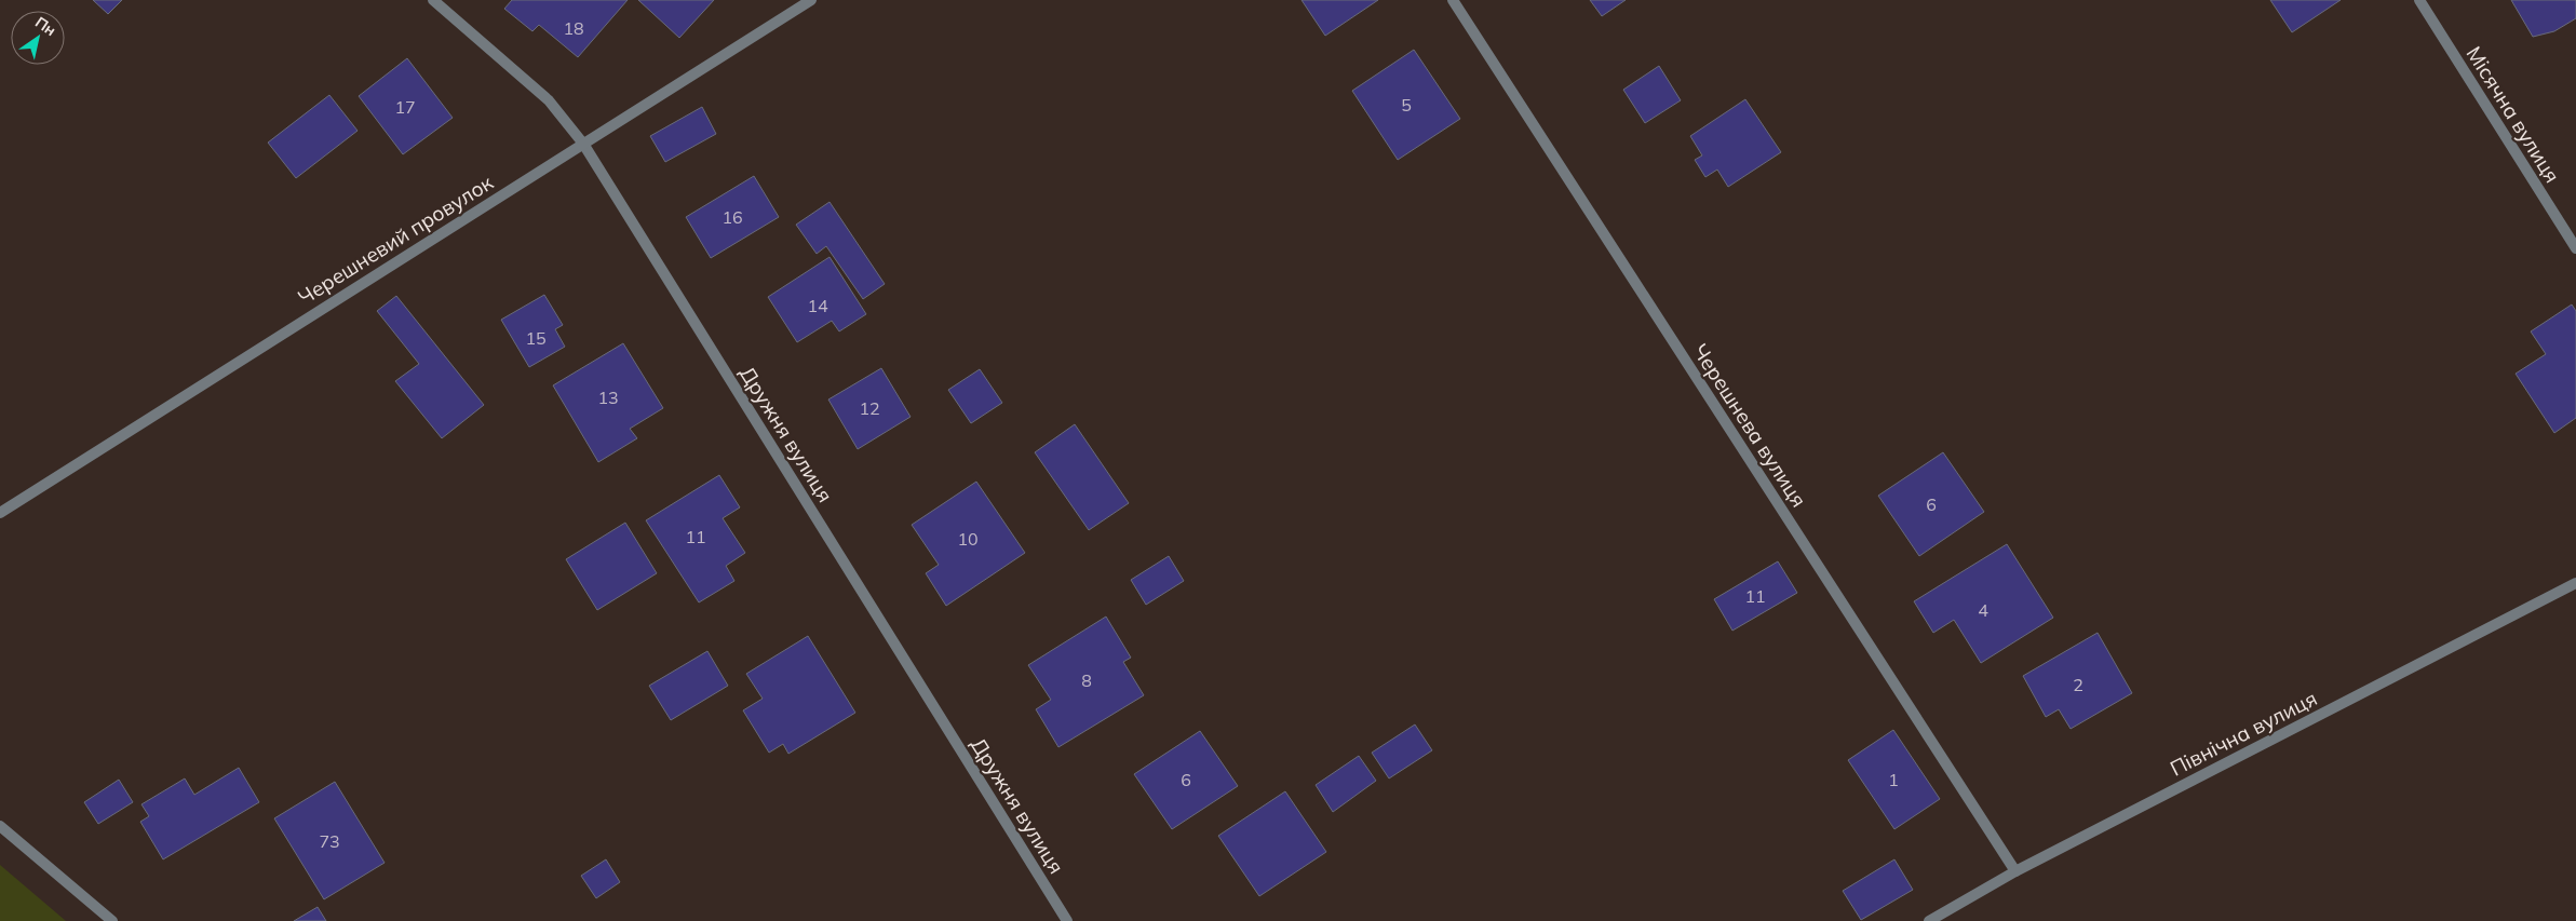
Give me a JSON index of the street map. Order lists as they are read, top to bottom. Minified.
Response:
{"streets":{"street":["Місячна вулиця","Черешневий провулок","Черешнева вулиця","Дружня вулиця","Північна вулиця"]},"crossings":[["Черешневий провулок","Дружня вулиця"],["Черешнева вулиця","Північна вулиця"]],"house_numbers":["18","5","17","16","14","15","13","12","6","11","10","11","4","8","2","6","1","73"],"north":"top right"}
